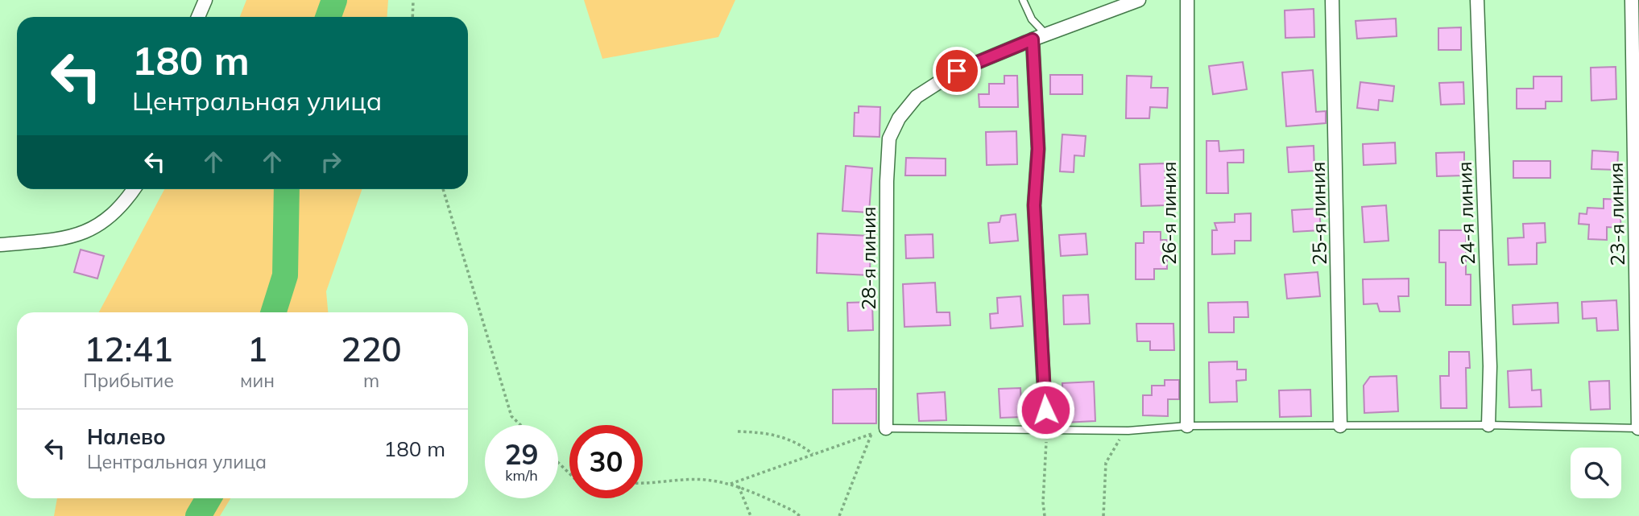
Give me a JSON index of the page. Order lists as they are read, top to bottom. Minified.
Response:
{"streets":{"street":["26-я линия","25-я линия","24-я линия","23-я линия","28-я линия"]},"page":{"turn":["180 m","Центральная улица"],"eta":["12:41","Прибытие","1","мин","220","m"],"list":[{"name":"Налево","note":"Центральная улица","value":"180 m"}],"speed":"29 km/h","limit":"30"}}
